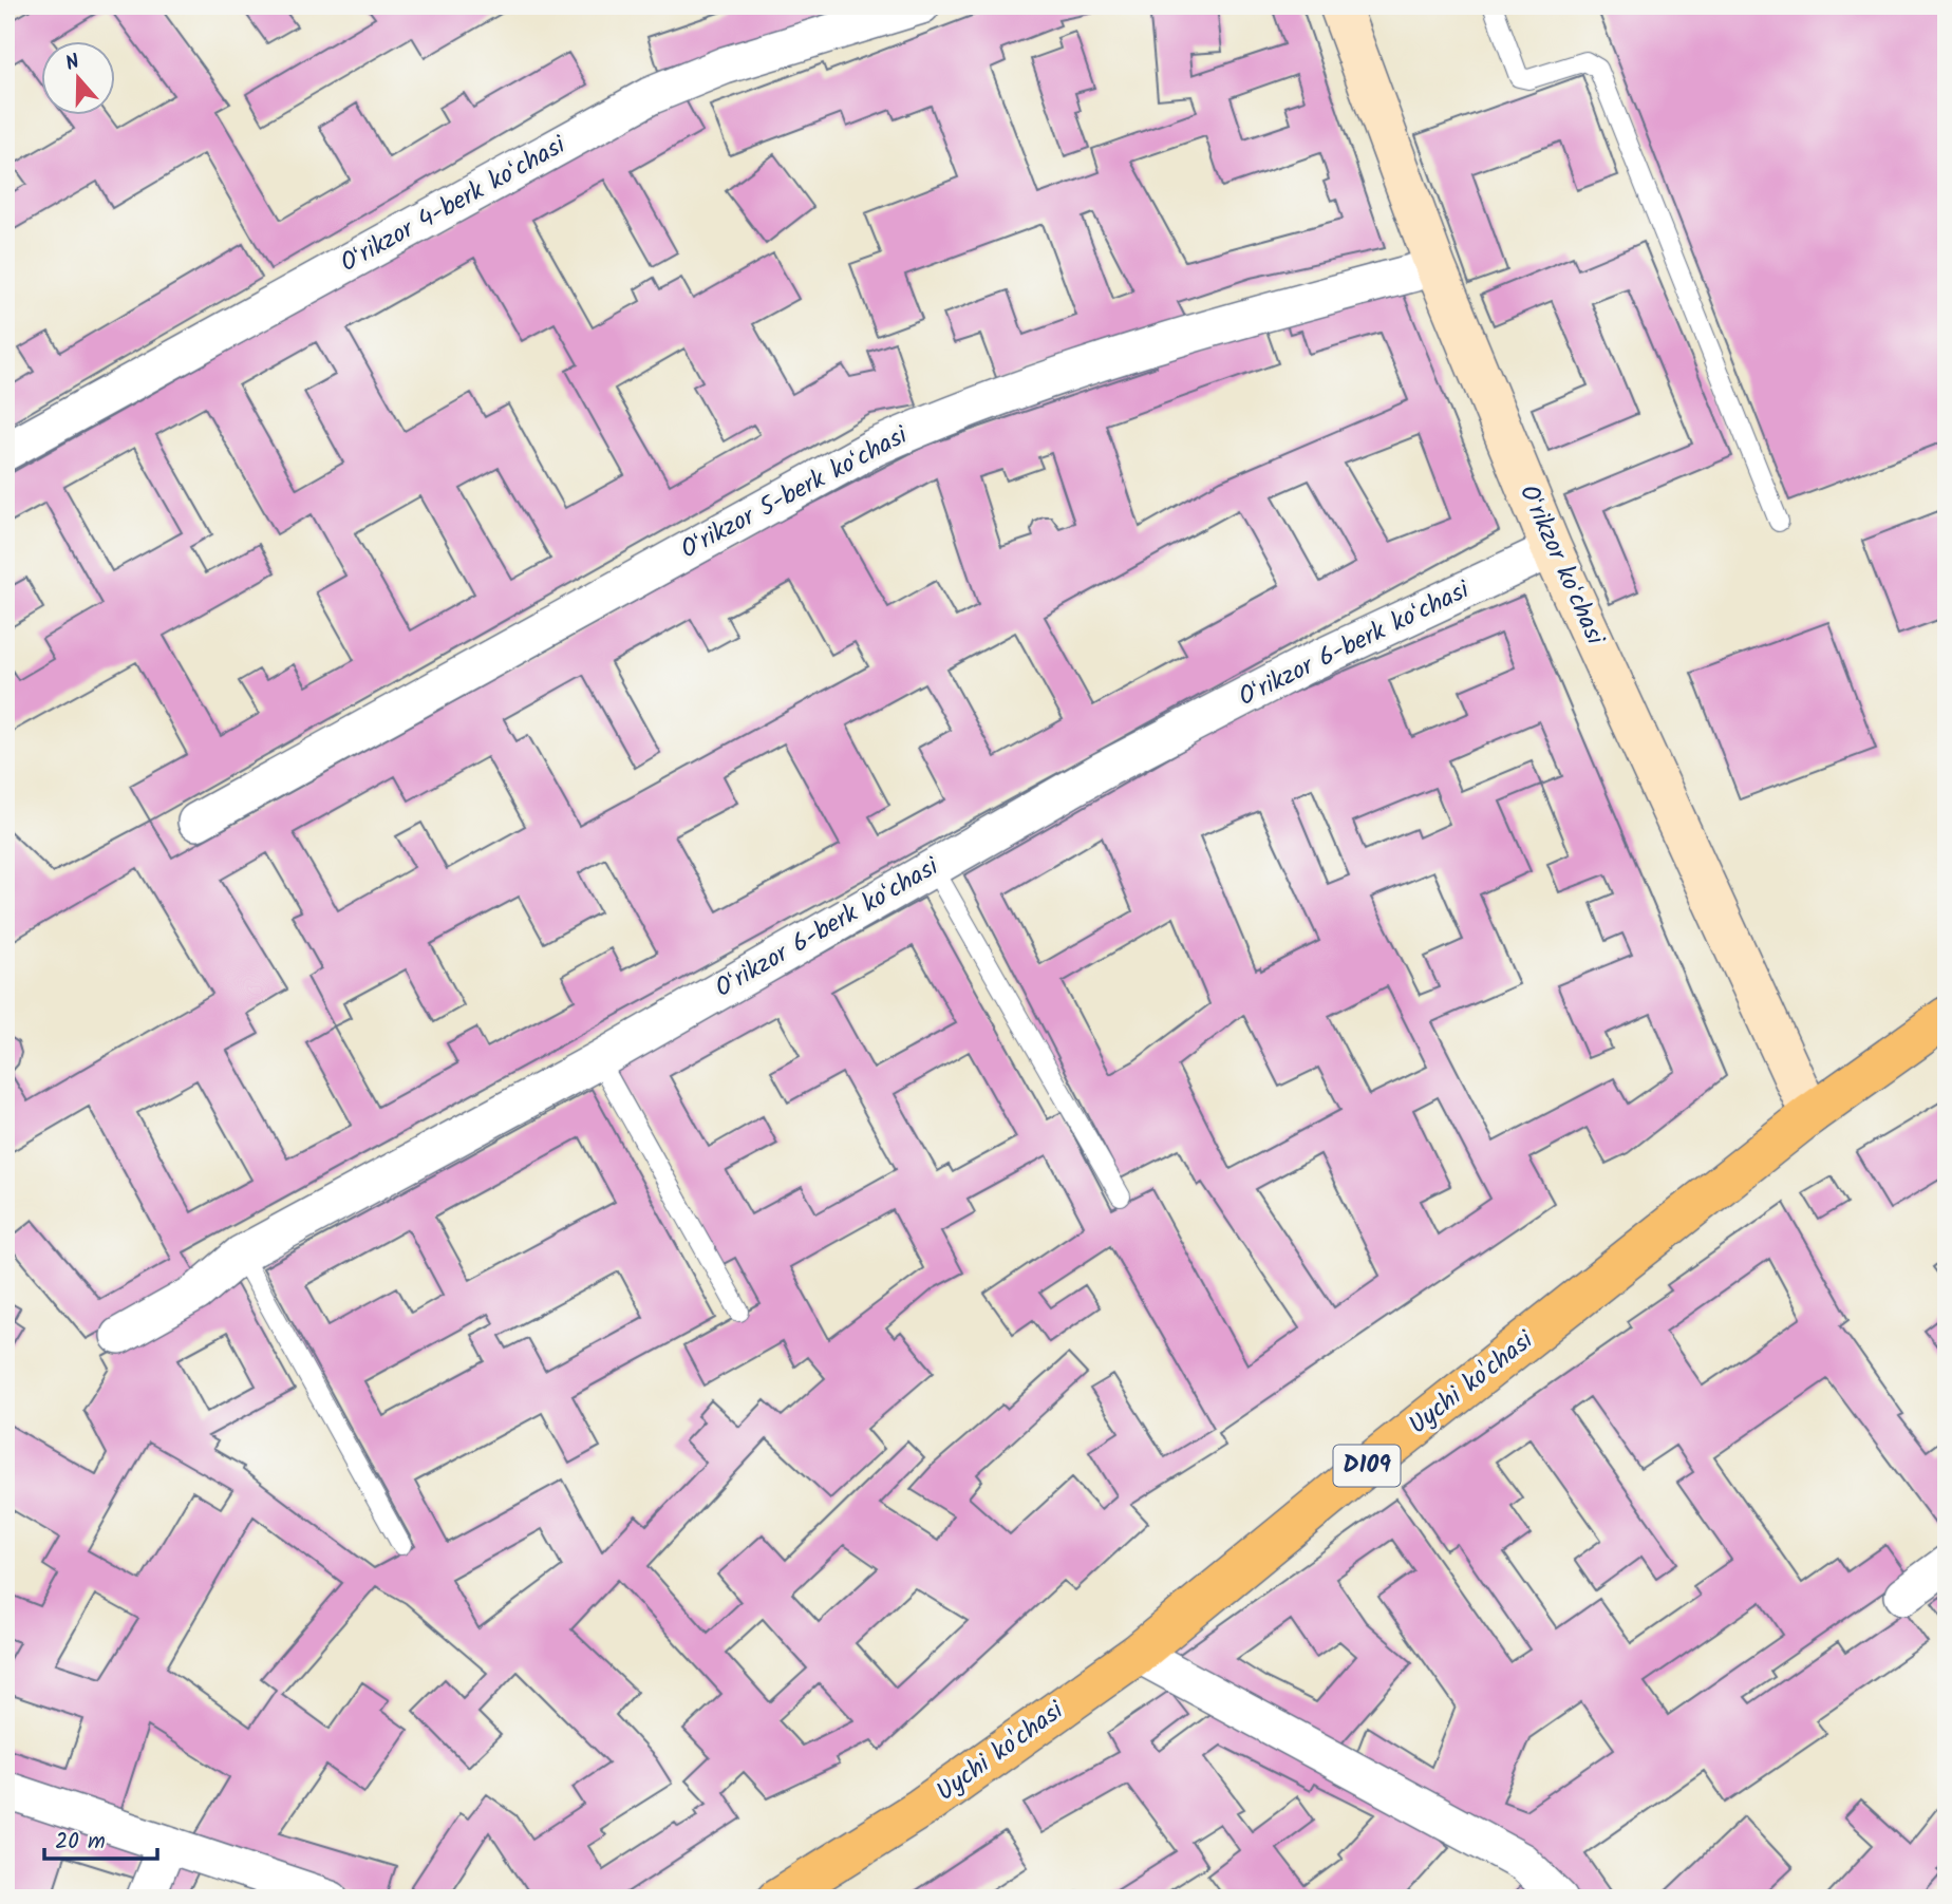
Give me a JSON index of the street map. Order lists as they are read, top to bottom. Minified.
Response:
{"streets":{"main road":["Oʻrikzor koʻchasi","Uychi ko'chasi","D109"],"street":["Oʻrikzor 4-berk koʻchasi","Oʻrikzor 5-berk koʻchasi","Oʻrikzor 6-berk koʻchasi"]},"crossings":[["Oʻrikzor 5-berk koʻchasi","Oʻrikzor koʻchasi"],["Oʻrikzor koʻchasi","Oʻrikzor 6-berk koʻchasi"],["Oʻrikzor koʻchasi","Uychi ko'chasi"]],"scale_bar":"20 m","north":"top"}
